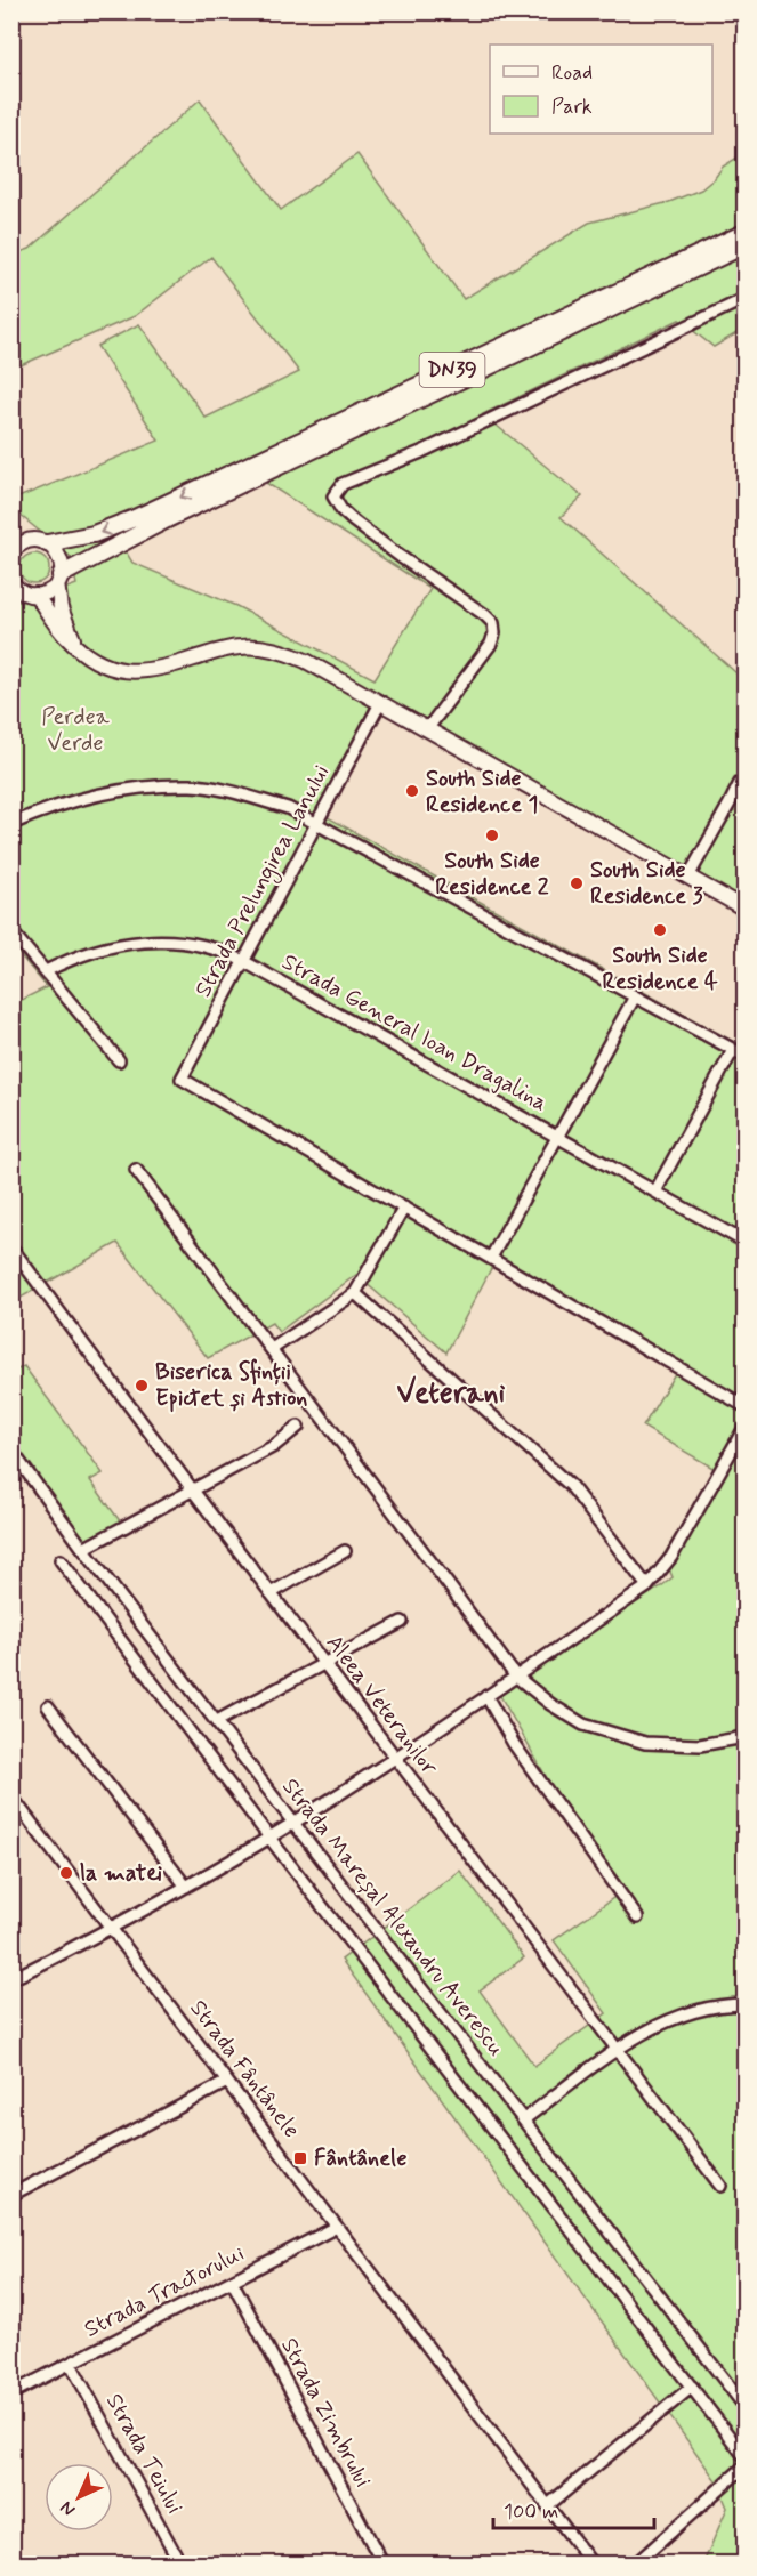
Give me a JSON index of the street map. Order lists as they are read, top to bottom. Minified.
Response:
{"streets":{"highway":["DN39"],"street":["Strada Prelungirea Lanului","Strada General Ioan Dragalina","Aleea Veteranilor","Strada Mareșal Alexandru Averescu","Strada Fântânele","Strada Tractorului","Strada Zimbrului","Strada Teiului"]},"crossings":[["Strada Prelungirea Lanului","Strada General Ioan Dragalina"],["Strada Fântânele","Strada Tractorului"],["Strada Tractorului","Strada Zimbrului"],["Strada Tractorului","Strada Teiului"]],"districts":["Veterani"],"parks":["Perdea Verde"],"places":{"other":["South Side Residence 1","South Side Residence 2","South Side Residence 3","South Side Residence 4","Biserica Sfinții Epictet și Astion","la matei"],"transit":["Fântânele"]},"legend":["Road","Park"],"scale_bar":"100 m","north":"bottom left"}
